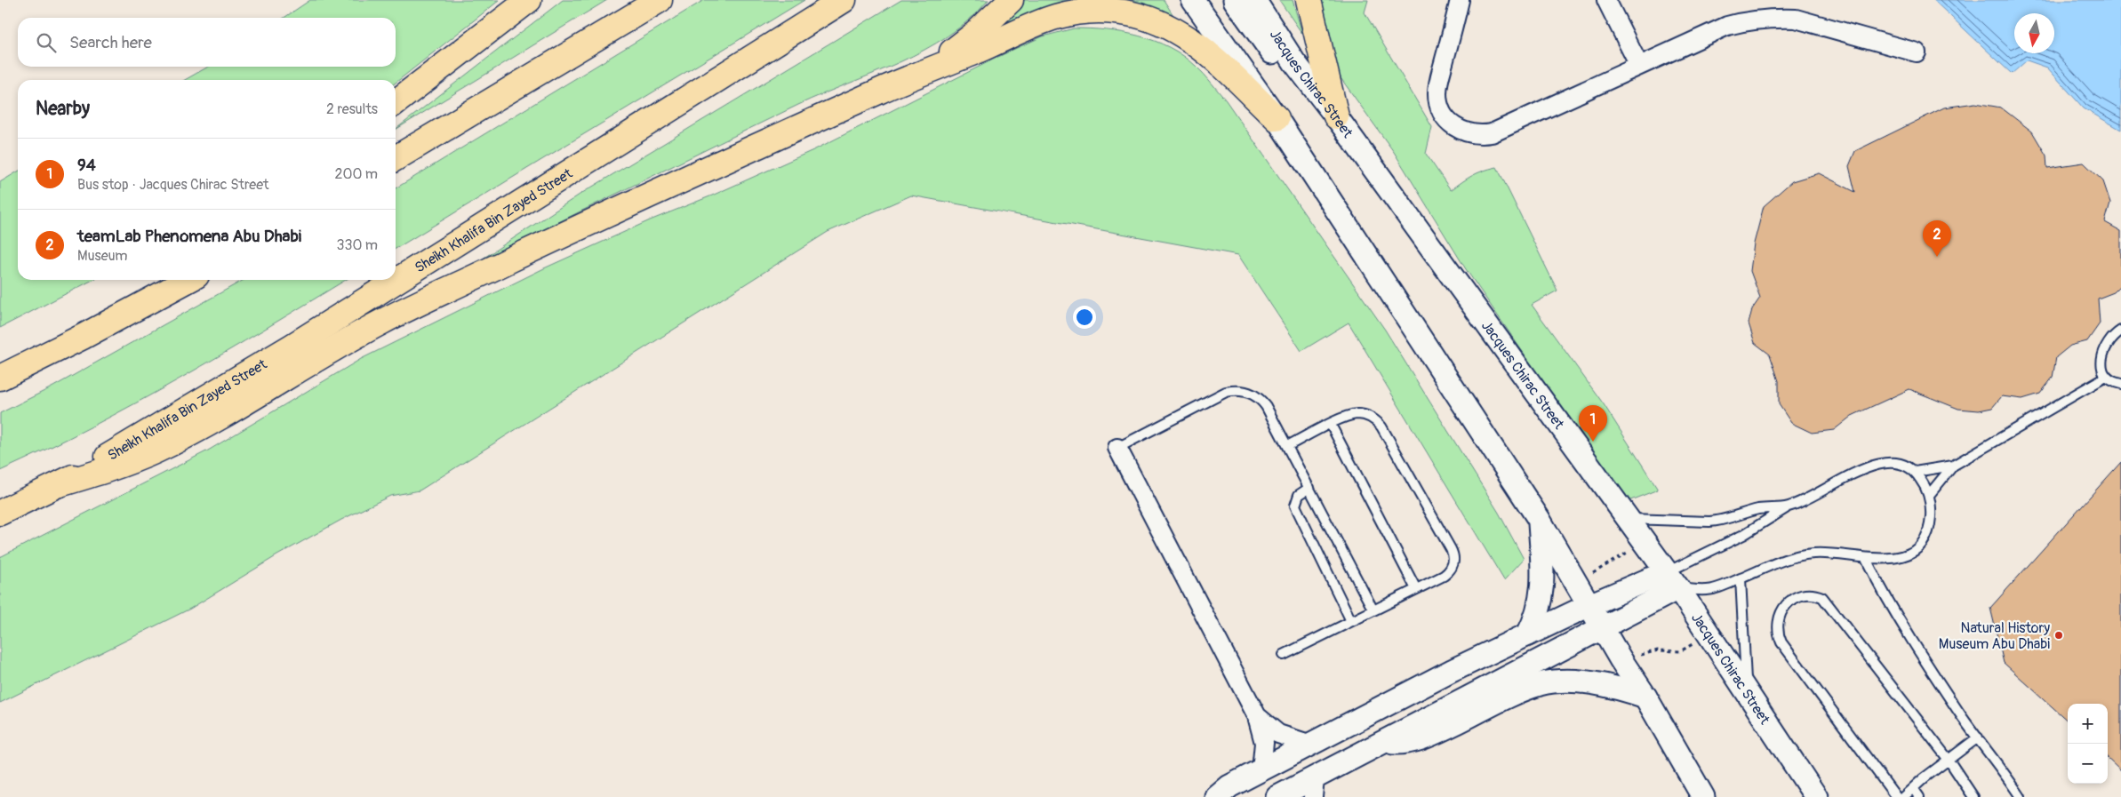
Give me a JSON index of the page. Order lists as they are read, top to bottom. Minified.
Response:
{"streets":{"highway":["Sheikh Khalifa Bin Zayed Street"],"street":["Jacques Chirac Street"]},"places":["Natural History Museum Abu Dhabi"],"north":"bottom","page":{"search":"Search here","heading":["Nearby","2 results"],"list":[{"mark":"1","name":"94","note":"Bus stop · Jacques Chirac Street","value":"200 m"},{"mark":"2","name":"teamLab Phenomena Abu Dhabi","note":"Museum","value":"330 m"}],"pins":["2","1"],"map_buttons":["+","−"]}}
